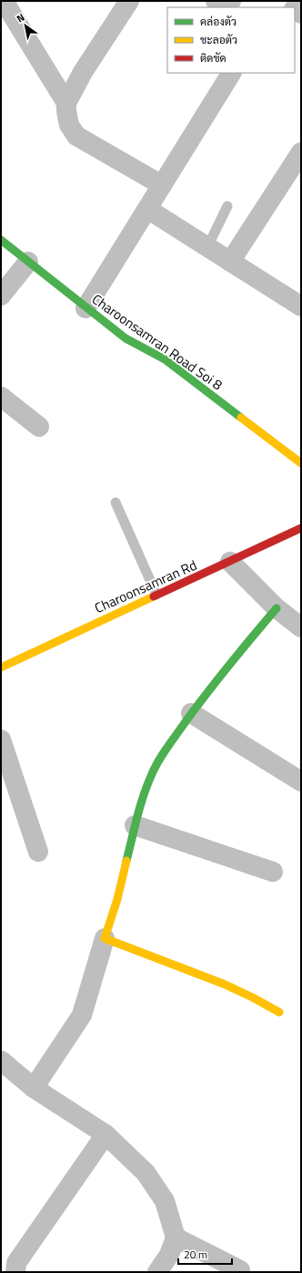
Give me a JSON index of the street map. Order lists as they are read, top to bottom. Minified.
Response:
{"streets":{"street":["Charoonsamran Road Soi 8","Charoonsamran Rd"]},"legend":["คล่องตัว","ชะลอตัว","ติดขัด"],"scale_bar":"20 m","north":"top left"}
